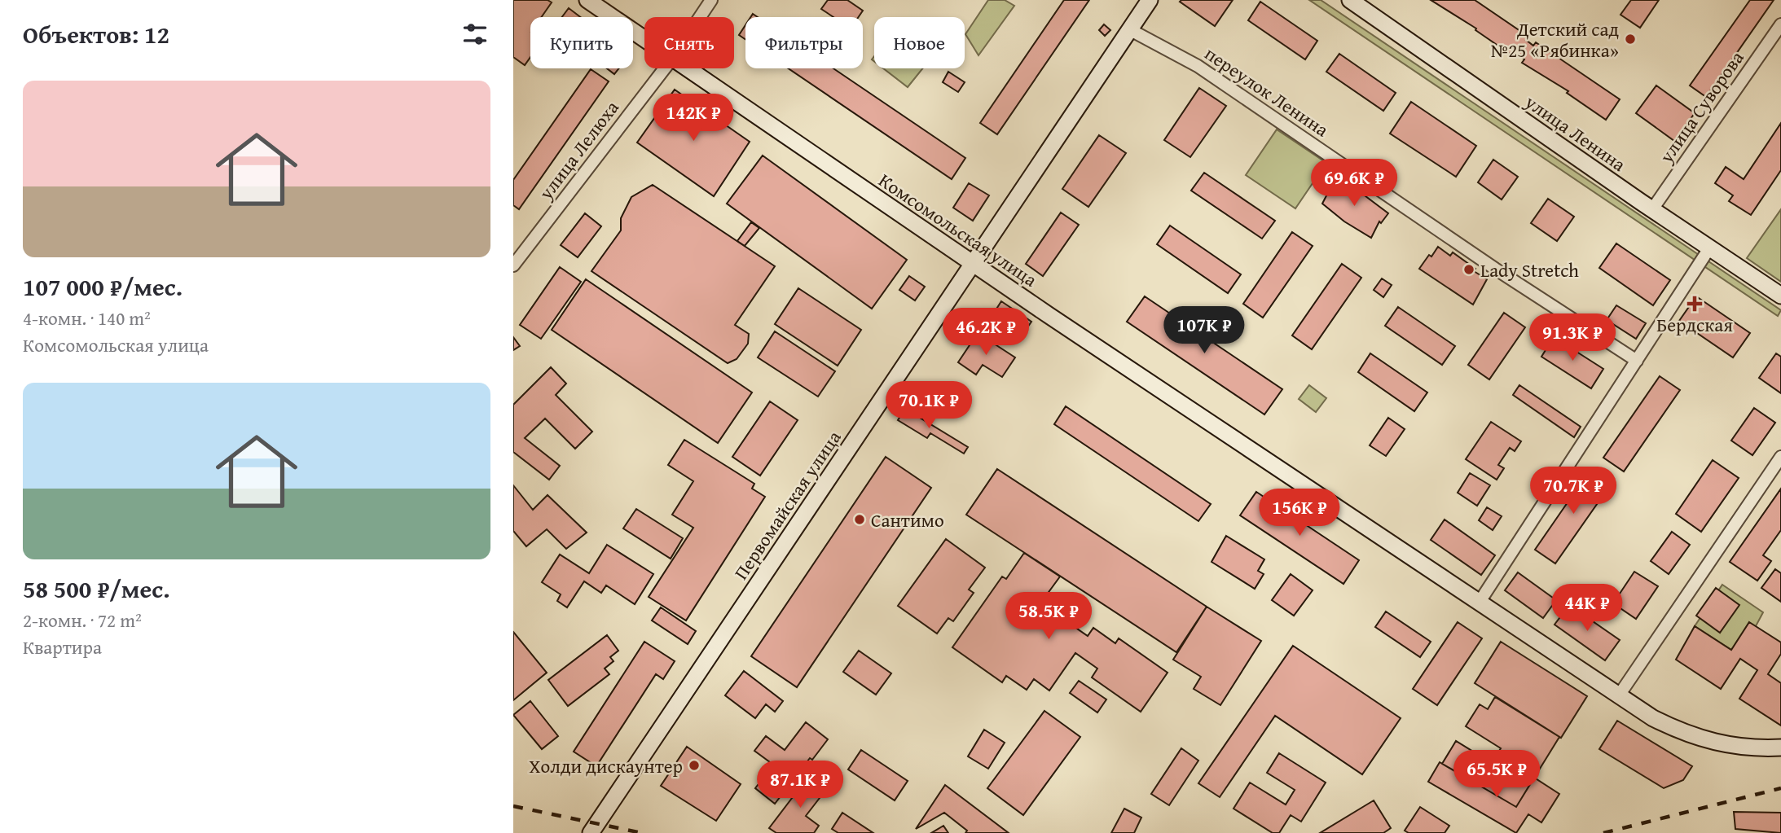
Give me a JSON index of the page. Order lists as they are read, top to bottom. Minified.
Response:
{"streets":{"main road":["улица Ленина","Комсомольская улица","Первомайская улица"],"street":["переулок Ленина","улица Суворова","улица Лелюха"]},"crossings":[["переулок Ленина","Первомайская улица"],["улица Суворова","улица Ленина"],["Комсомольская улица","Первомайская улица"]],"places":{"other":["Детский сад №25 «Рябинка»","Lady Stretch","Сантимо","Холди дискаунтер"],"health":["Бердская"]},"page":{"heading":"Объектов: 12","chip":["Купить","Снять","Фильтры","Новое"],"list":[{"name":"107 000 ₽/мес.","note":"4-комн. · 140 m² · Комсомольская улица"},{"name":"58 500 ₽/мес.","note":"2-комн. · 72 m² · Квартира"}],"price":["142K ₽","69.6K ₽","107K ₽","46.2K ₽","91.3K ₽","70.1K ₽","70.7K ₽","156K ₽","44K ₽","58.5K ₽","65.5K ₽","87.1K ₽"]}}
